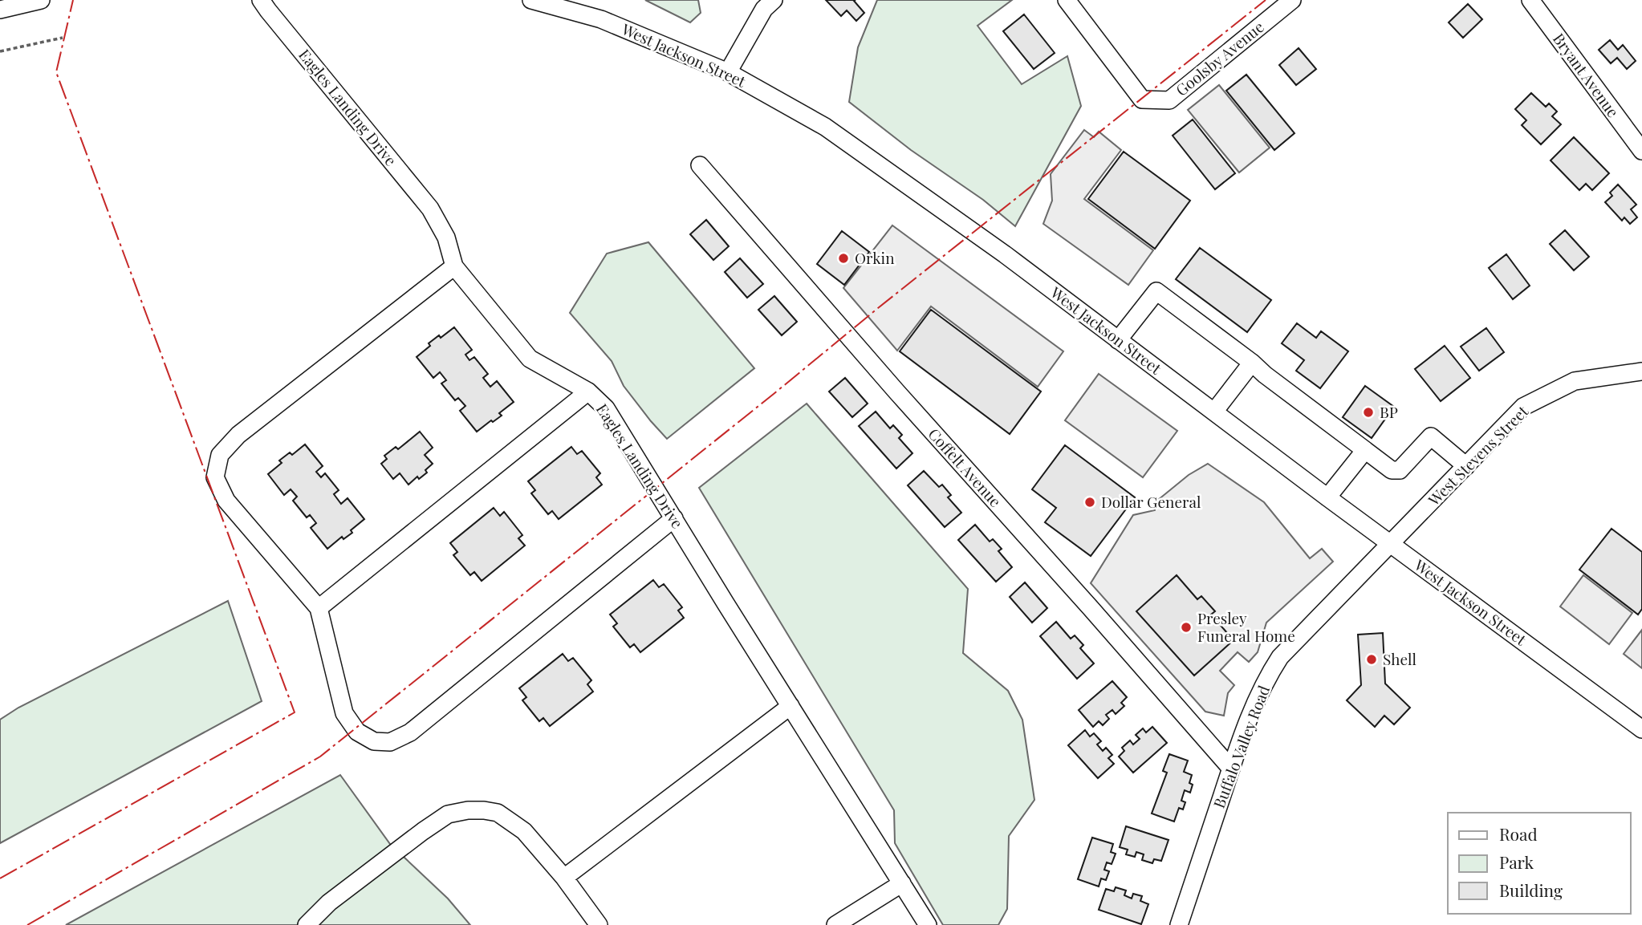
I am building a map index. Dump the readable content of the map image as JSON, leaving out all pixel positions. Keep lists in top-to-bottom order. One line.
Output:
{"streets":{"street":["West Jackson Street","Goolsby Avenue","Bryant Avenue","Eagles Landing Drive","West Stevens Street","Coffelt Avenue","Buffalo Valley Road"]},"crossings":[["West Jackson Street","West Stevens Street"],["West Jackson Street","Buffalo Valley Road"],["West Stevens Street","Buffalo Valley Road"],["Coffelt Avenue","Buffalo Valley Road"]],"places":["Orkin","BP","Dollar General","Presley Funeral Home","Shell"],"legend":["Road","Park","Building"]}
